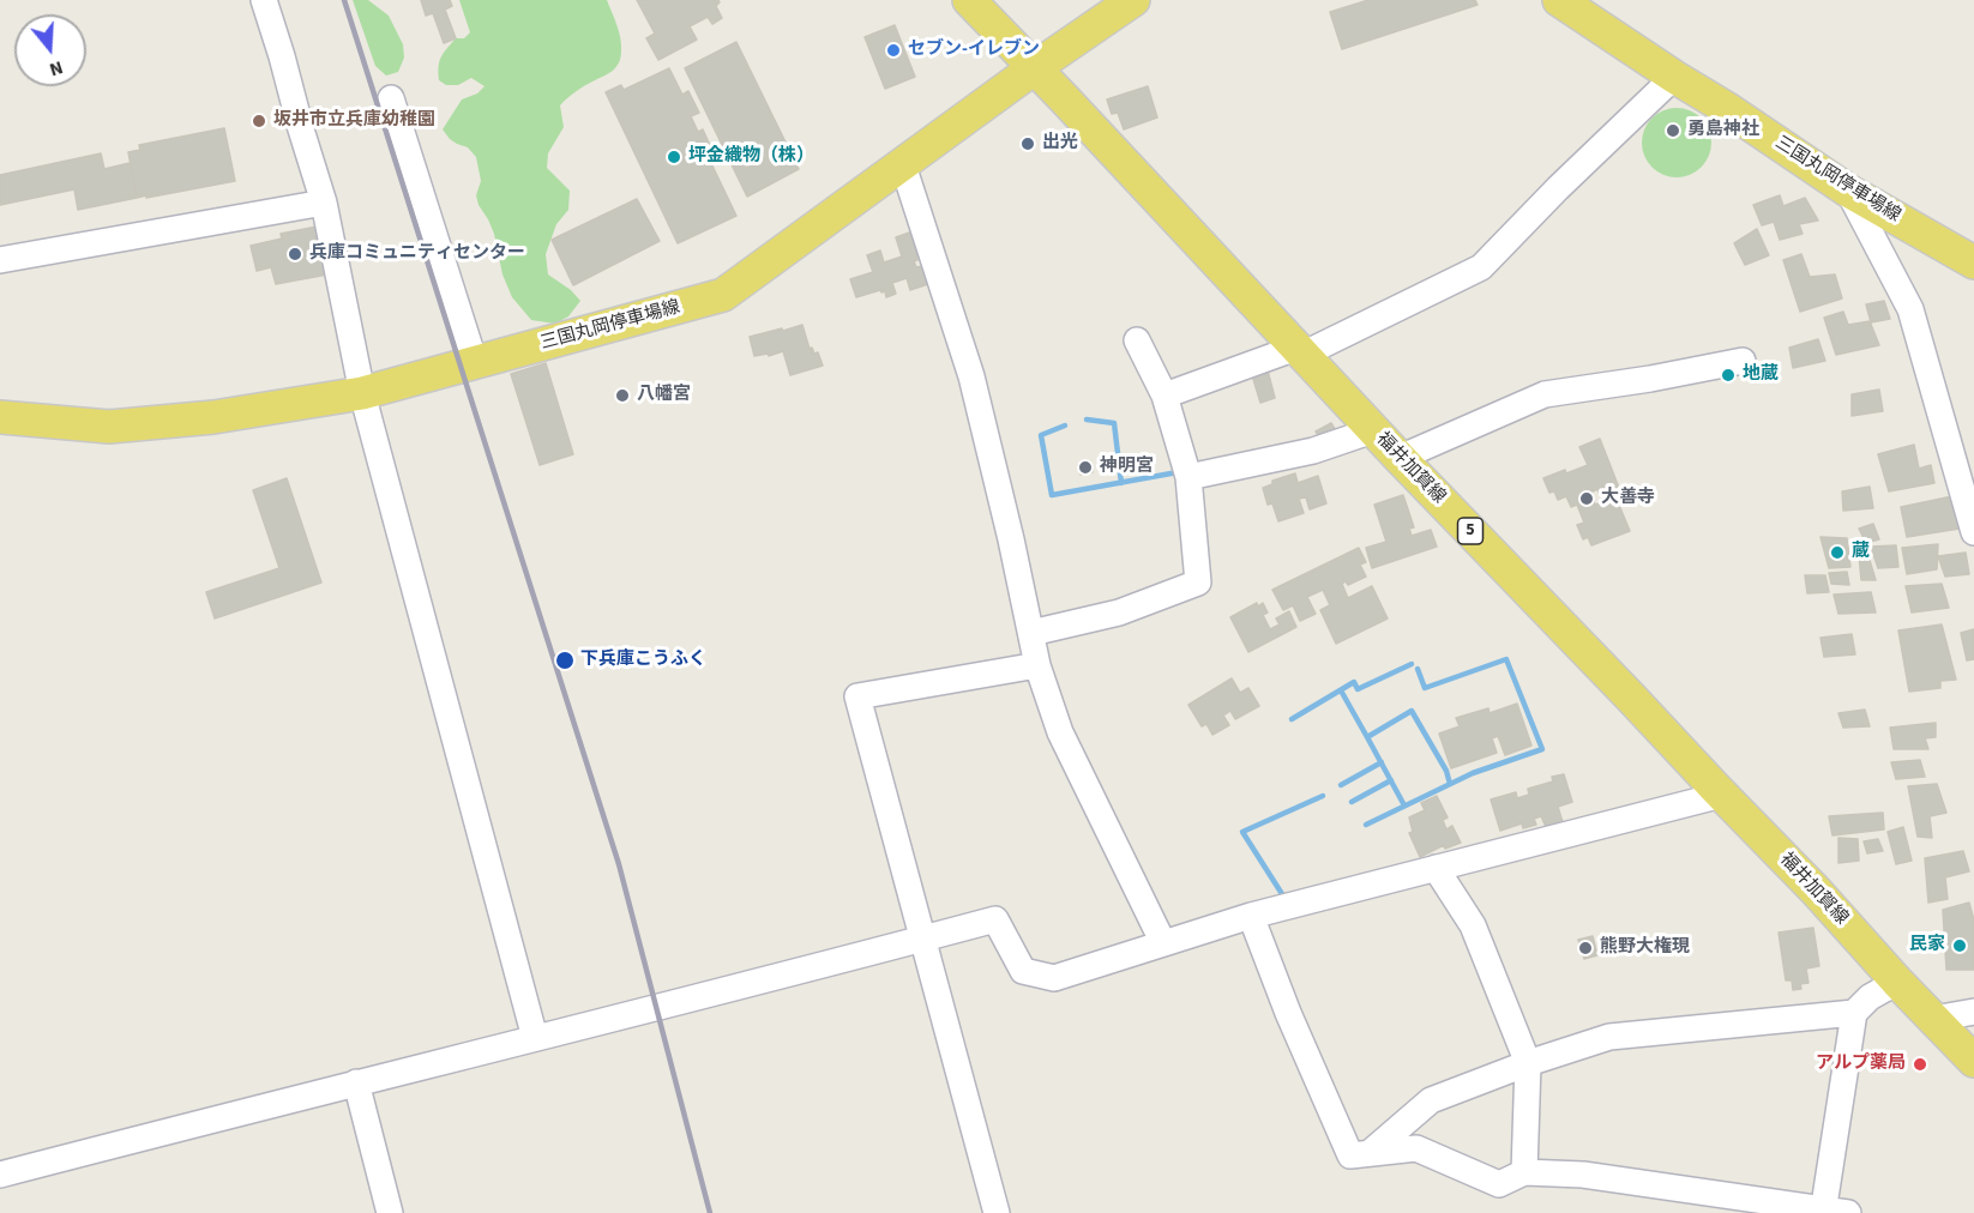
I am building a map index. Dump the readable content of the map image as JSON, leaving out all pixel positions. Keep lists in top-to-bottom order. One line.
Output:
{"streets":{"main road":["三国丸岡停車場線","福井加賀線","5"]},"crossings":[["三国丸岡停車場線","福井加賀線"]],"places":["セブン-イレブン","坂井市立兵庫幼稚園","勇島神社","出光","坪金織物（株）","兵庫コミュニティセンター","地蔵","八幡宮","神明宮","大善寺","蔵","下兵庫こうふく","民家","熊野大権現","アルプ薬局"],"north":"bottom"}
